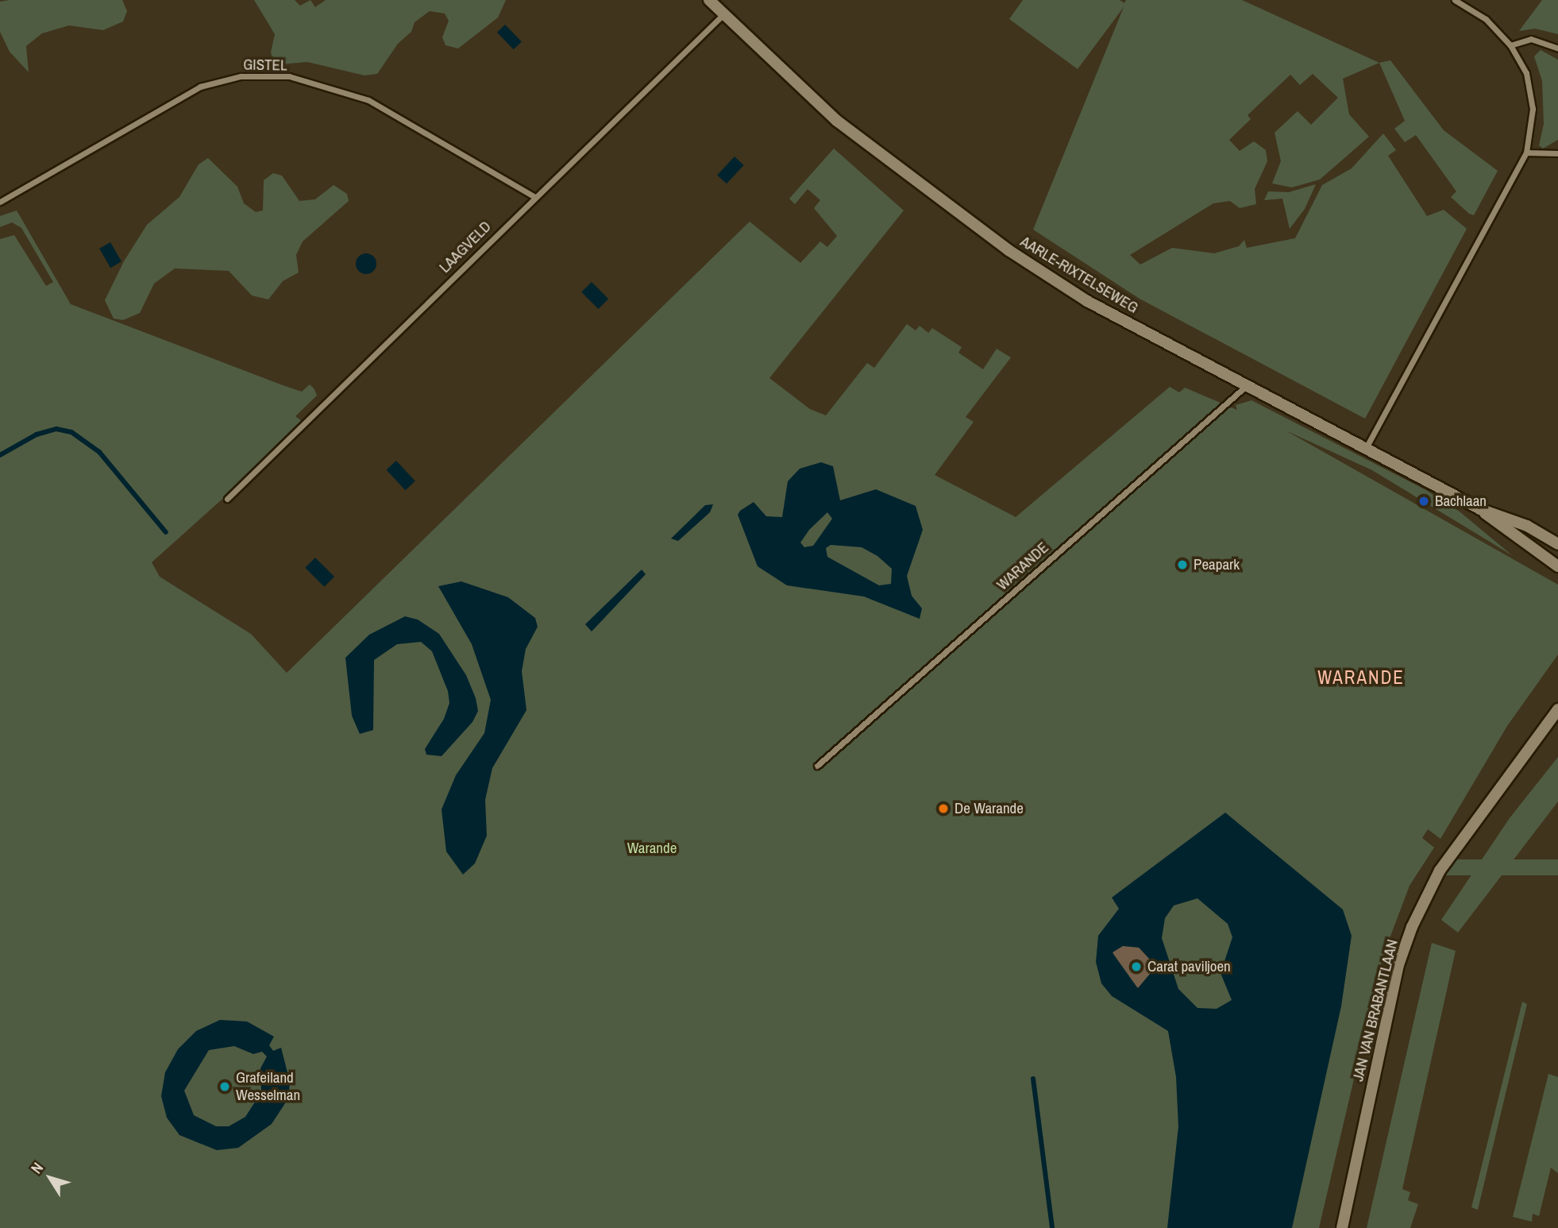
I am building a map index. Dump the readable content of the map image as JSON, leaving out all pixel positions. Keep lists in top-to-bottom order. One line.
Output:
{"streets":{"street":["GISTEL","LAAGVELD","AARLE-RIXTELSEWEG","WARANDE","JAN VAN BRABANTLAAN"]},"crossings":[["GISTEL","LAAGVELD"],["LAAGVELD","AARLE-RIXTELSEWEG"],["AARLE-RIXTELSEWEG","WARANDE"]],"districts":["WARANDE"],"parks":["Warande"],"places":["Bachlaan","Peapark","De Warande","Carat paviljoen","Grafeiland Wesselman"],"north":"top left"}
